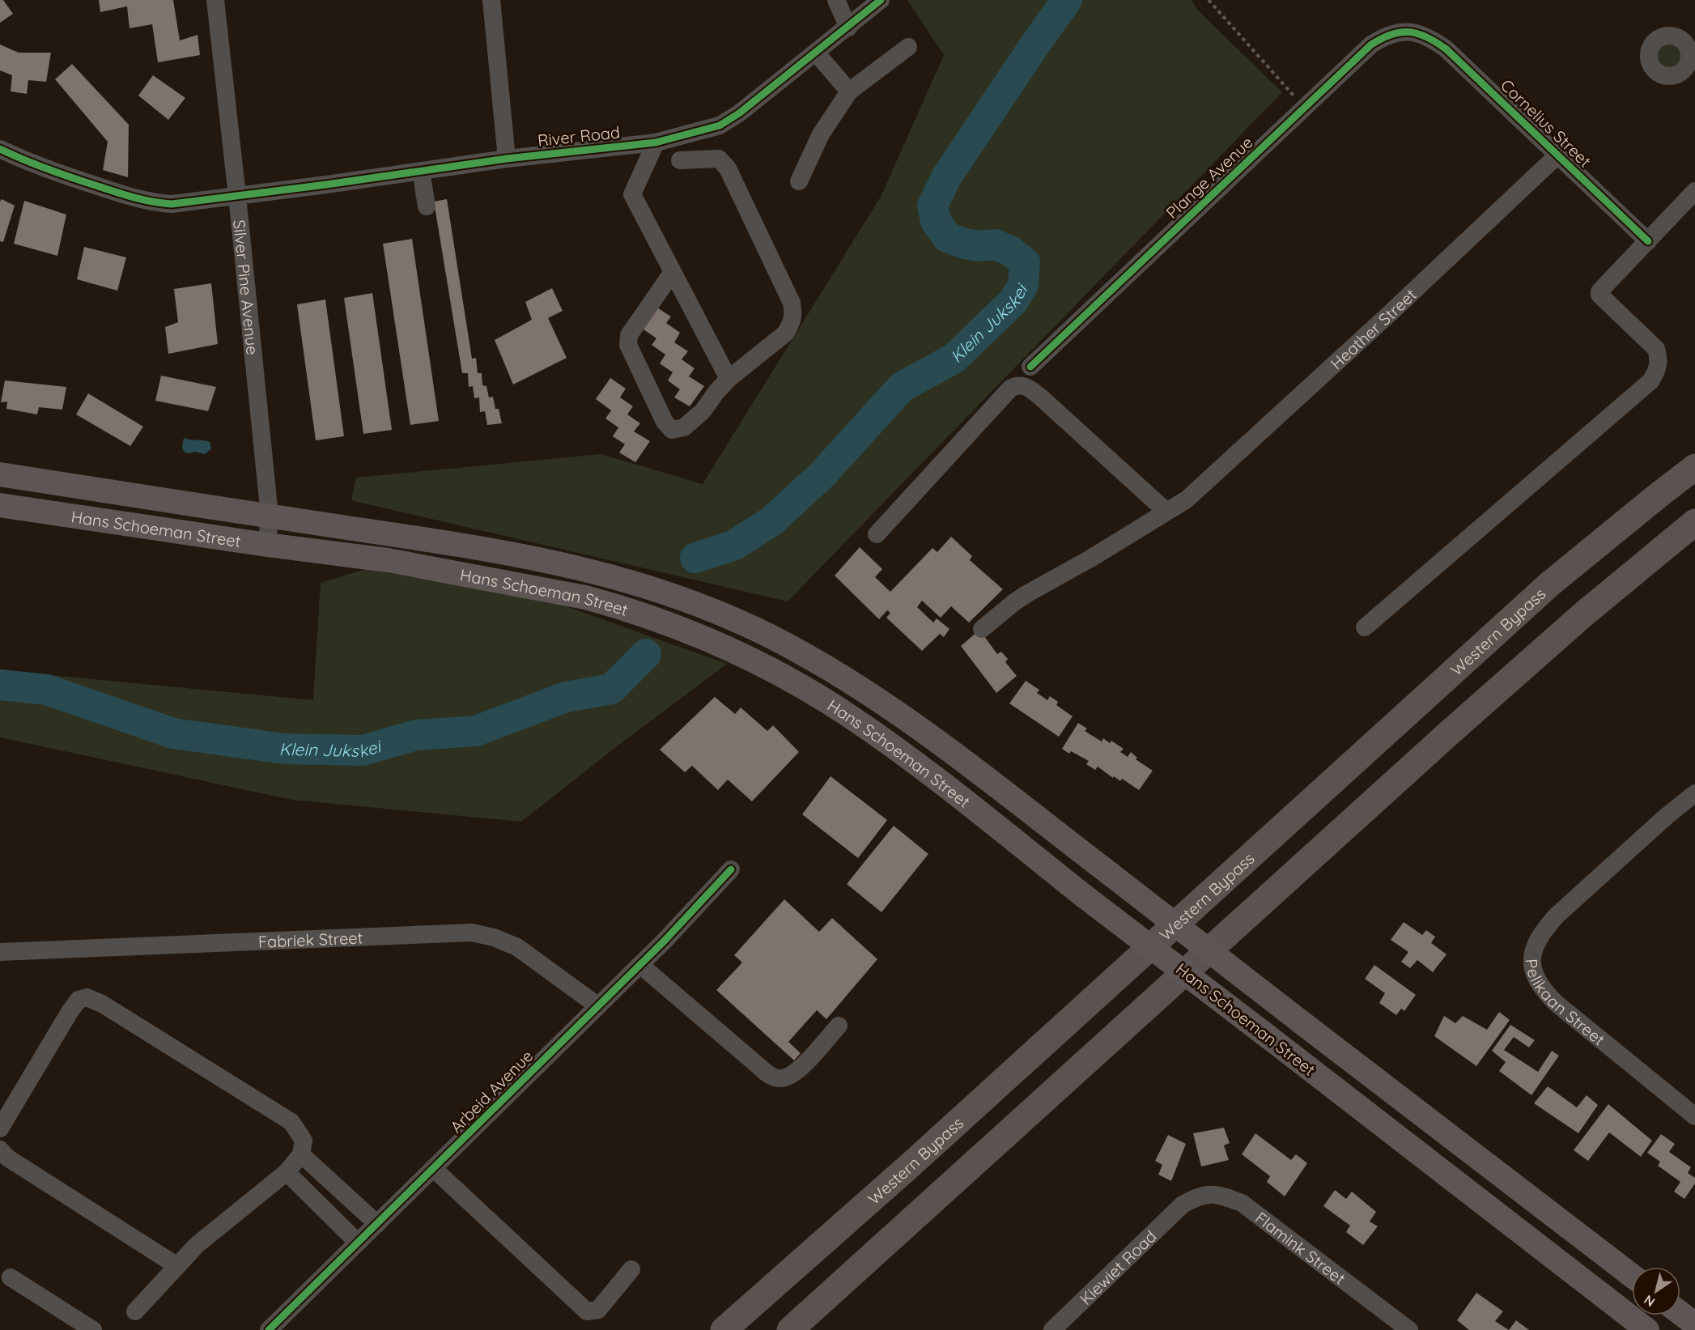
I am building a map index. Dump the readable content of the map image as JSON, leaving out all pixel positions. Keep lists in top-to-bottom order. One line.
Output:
{"streets":{"highway":["Western Bypass"],"main road":["Hans Schoeman Street"],"street":["Cornelius Street","River Road","Plange Avenue","Silver Pine Avenue","Heather Street","Fabriek Street","Pelikaan Street","Arbeid Avenue","Flamink Street","Kiewiet Road"]},"crossings":[["Cornelius Street","Plange Avenue"],["Cornelius Street","Heather Street"],["River Road","Silver Pine Avenue"],["Silver Pine Avenue","Hans Schoeman Street"],["Fabriek Street","Arbeid Avenue"],["Flamink Street","Kiewiet Road"]],"water":["Klein Jukskei"],"north":"bottom left"}
